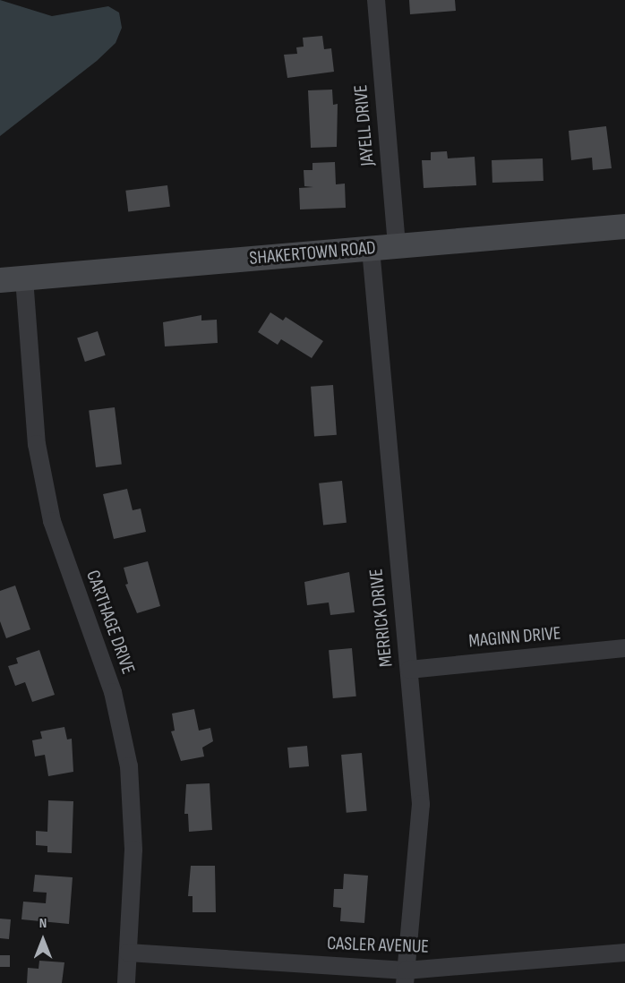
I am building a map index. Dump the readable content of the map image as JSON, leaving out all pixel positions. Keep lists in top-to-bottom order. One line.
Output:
{"streets":{"street":["JAYELL DRIVE","SHAKERTOWN ROAD","MERRICK DRIVE","CARTHAGE DRIVE","MAGINN DRIVE","CASLER AVENUE"]},"crossings":[["JAYELL DRIVE","SHAKERTOWN ROAD"],["SHAKERTOWN ROAD","MERRICK DRIVE"],["SHAKERTOWN ROAD","CARTHAGE DRIVE"],["MERRICK DRIVE","MAGINN DRIVE"],["MERRICK DRIVE","CASLER AVENUE"],["CARTHAGE DRIVE","CASLER AVENUE"]],"north":"top"}
